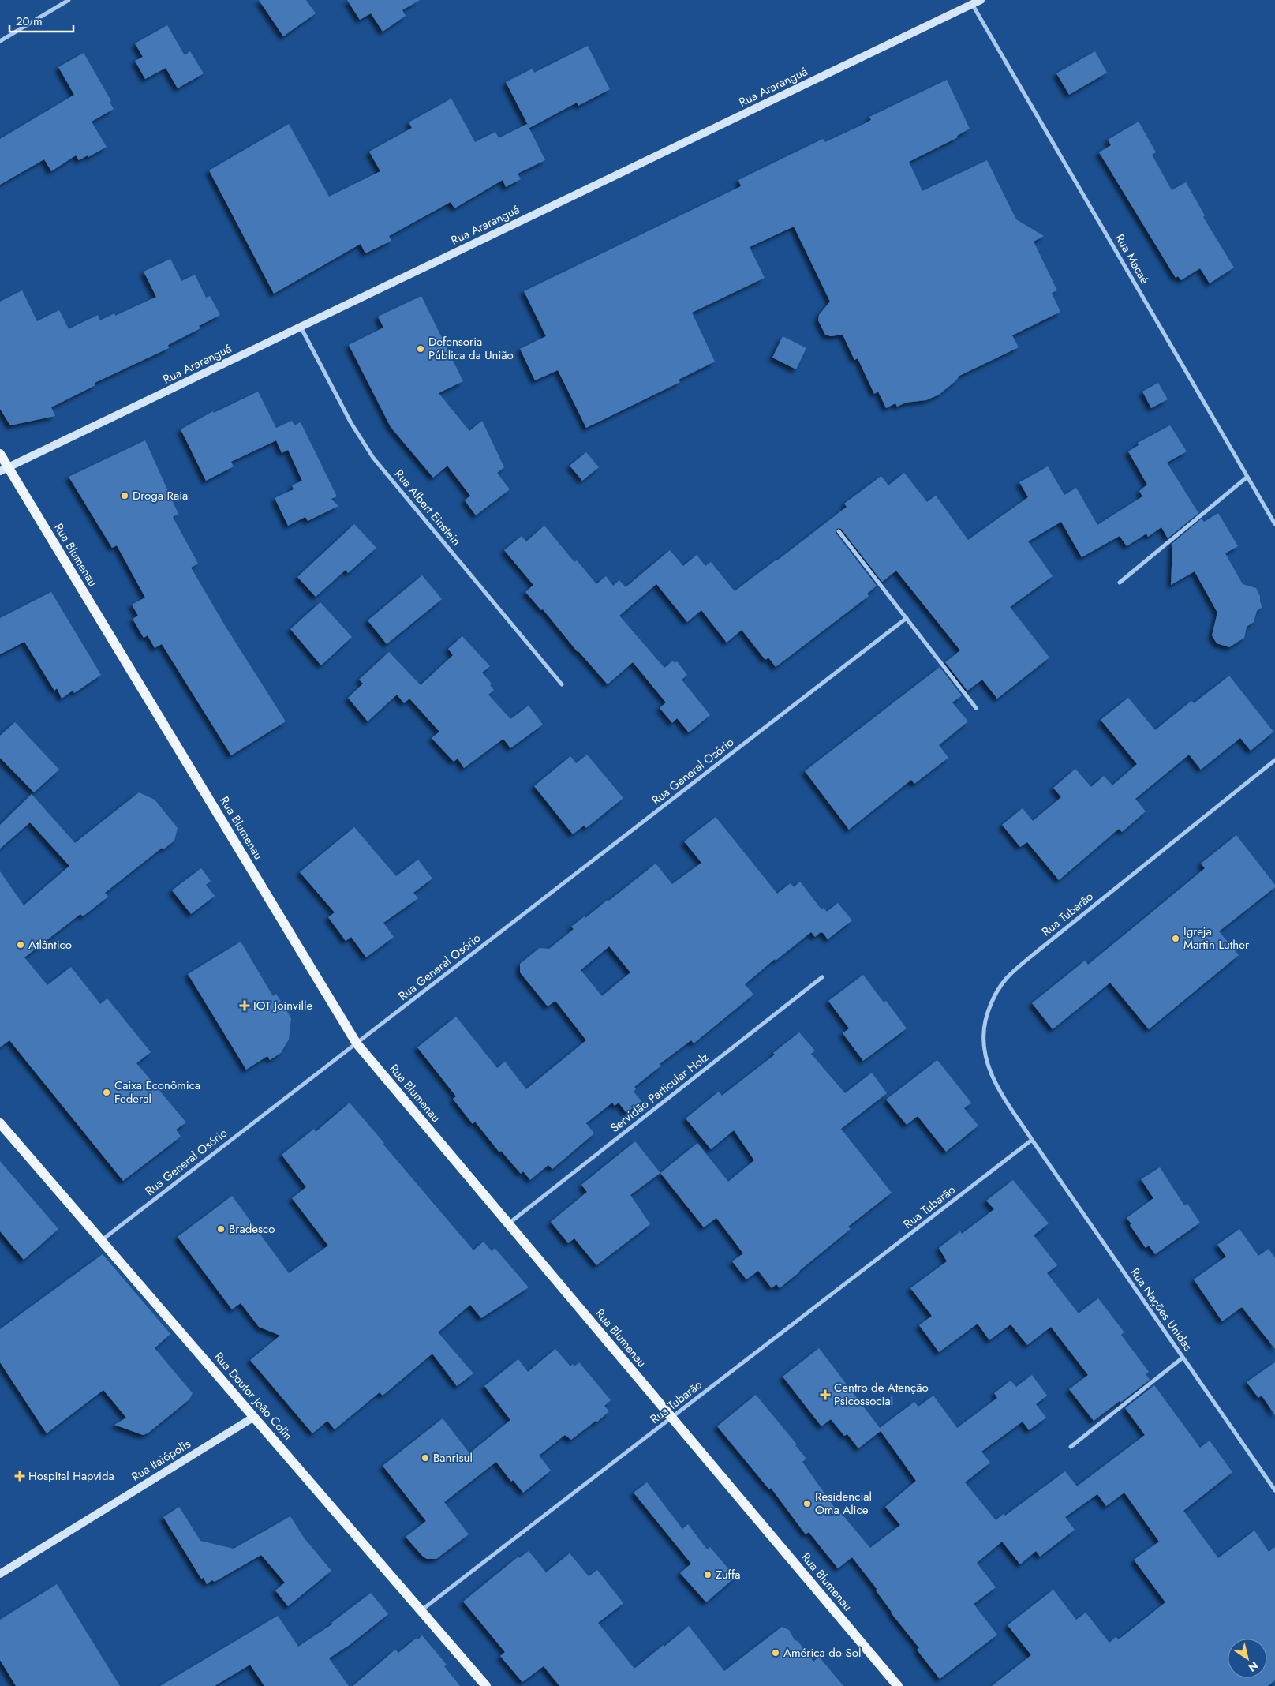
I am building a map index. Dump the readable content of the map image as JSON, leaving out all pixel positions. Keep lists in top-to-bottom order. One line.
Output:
{"streets":{"main road":["Rua Blumenau","Rua Doutor João Colin"],"street":["Rua Araranguá","Rua Macaé","Rua Albert Einstein","Rua General Osório","Rua Tubarão","Servidão Particular Holz","Rua Nações Unidas","Rua Itaiópolis"]},"crossings":[["Rua Araranguá","Rua Macaé"],["Rua Araranguá","Rua Albert Einstein"],["Rua Araranguá","Rua Blumenau"],["Rua Blumenau","Rua General Osório"],["Rua Blumenau","Rua Tubarão"],["Rua Blumenau","Servidão Particular Holz"],["Rua General Osório","Rua Doutor João Colin"],["Rua Tubarão","Rua Nações Unidas"],["Rua Tubarão","Rua Doutor João Colin"],["Rua Doutor João Colin","Rua Itaiópolis"]],"places":{"other":["Defensoria Pública da União","Droga Raia","Igreja Martin Luther","Atlântico","Caixa Econômica Federal","Bradesco","Banrisul","Residencial Oma Alice","Zuffa","América do Sol"],"health":["IOT Joinville","Centro de Atenção Psicossocial","Hospital Hapvida"]},"scale_bar":"20 m","north":"bottom right"}
